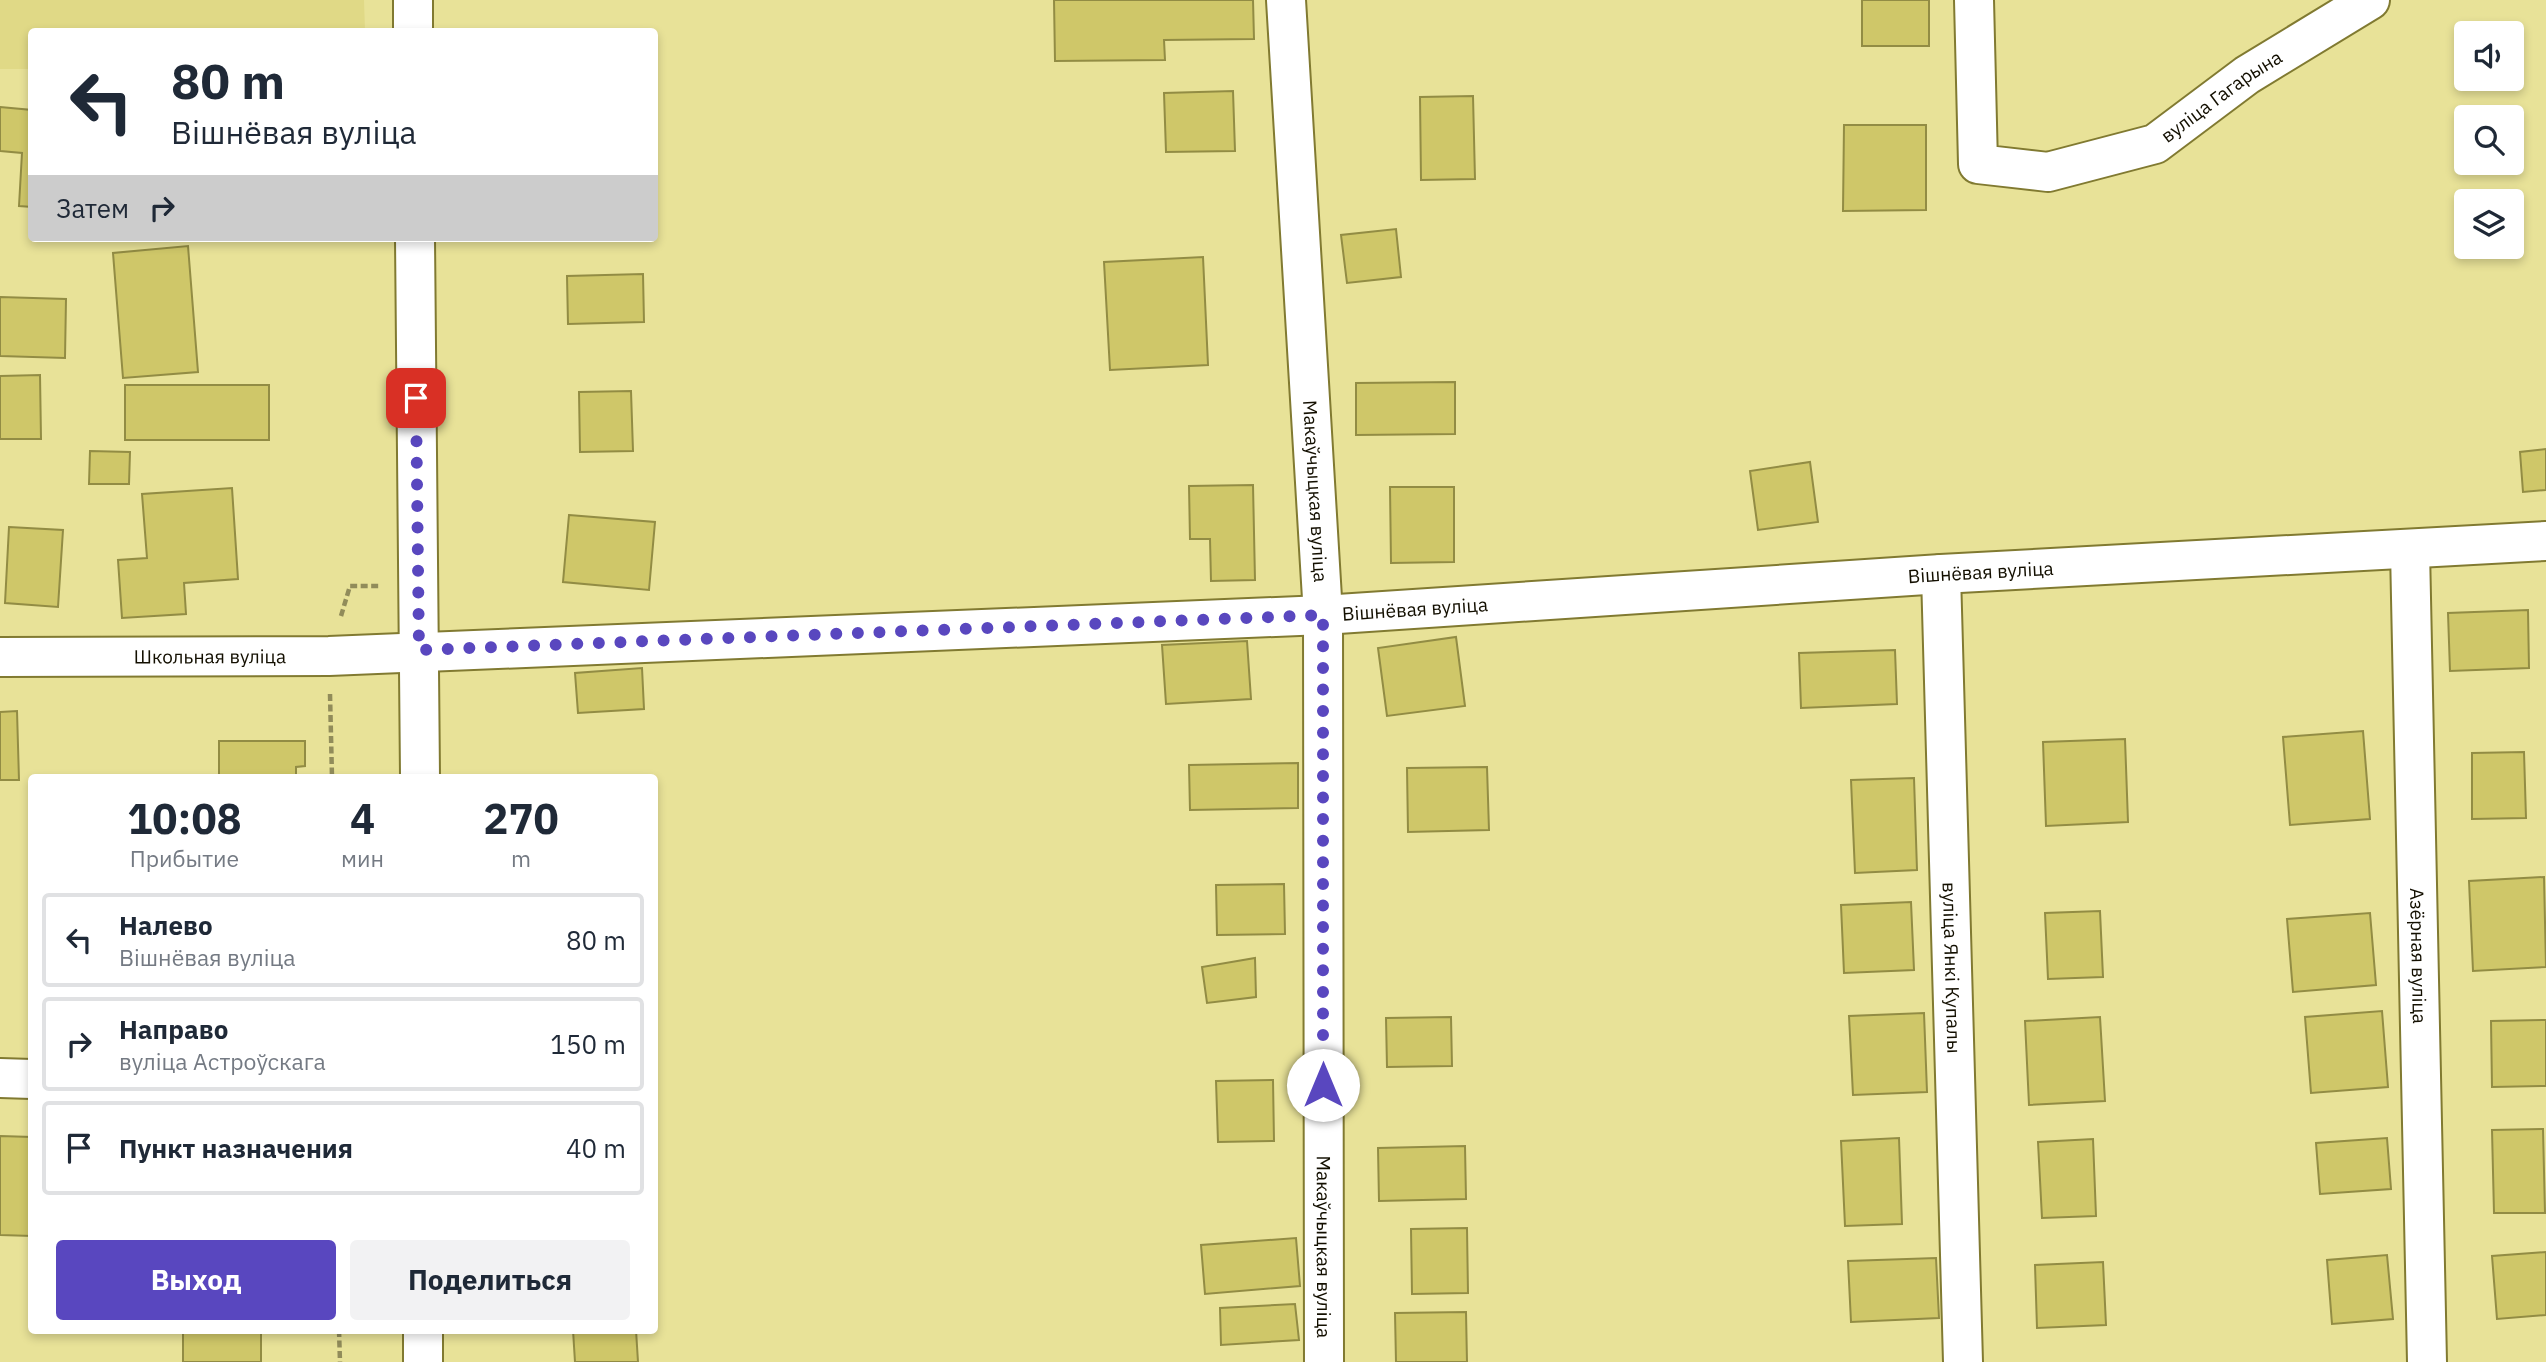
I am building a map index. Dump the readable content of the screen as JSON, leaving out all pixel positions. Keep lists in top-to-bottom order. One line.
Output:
{"streets":{"street":["вуліца Гагарына","Макаўчыцкая вуліца","Вішнёвая вуліца","Школьная вуліца","Азёрная вуліца","вуліца Янкі Купалы"]},"crossings":[["Макаўчыцкая вуліца","Вішнёвая вуліца"],["Вішнёвая вуліца","Школьная вуліца"],["Вішнёвая вуліца","Азёрная вуліца"],["Вішнёвая вуліца","вуліца Янкі Купалы"]],"page":{"turn":["80 m","Вішнёвая вуліца"],"then":"Затем","eta":["10:08","Прибытие","4","мин","270","m"],"list":[{"name":"Налево","note":"Вішнёвая вуліца","value":"80 m"},{"name":"Направо","note":"вуліца Астроўскага","value":"150 m"},{"name":"Пункт назначения","value":"40 m"}],"buttons":["Выход","Поделиться"]}}
